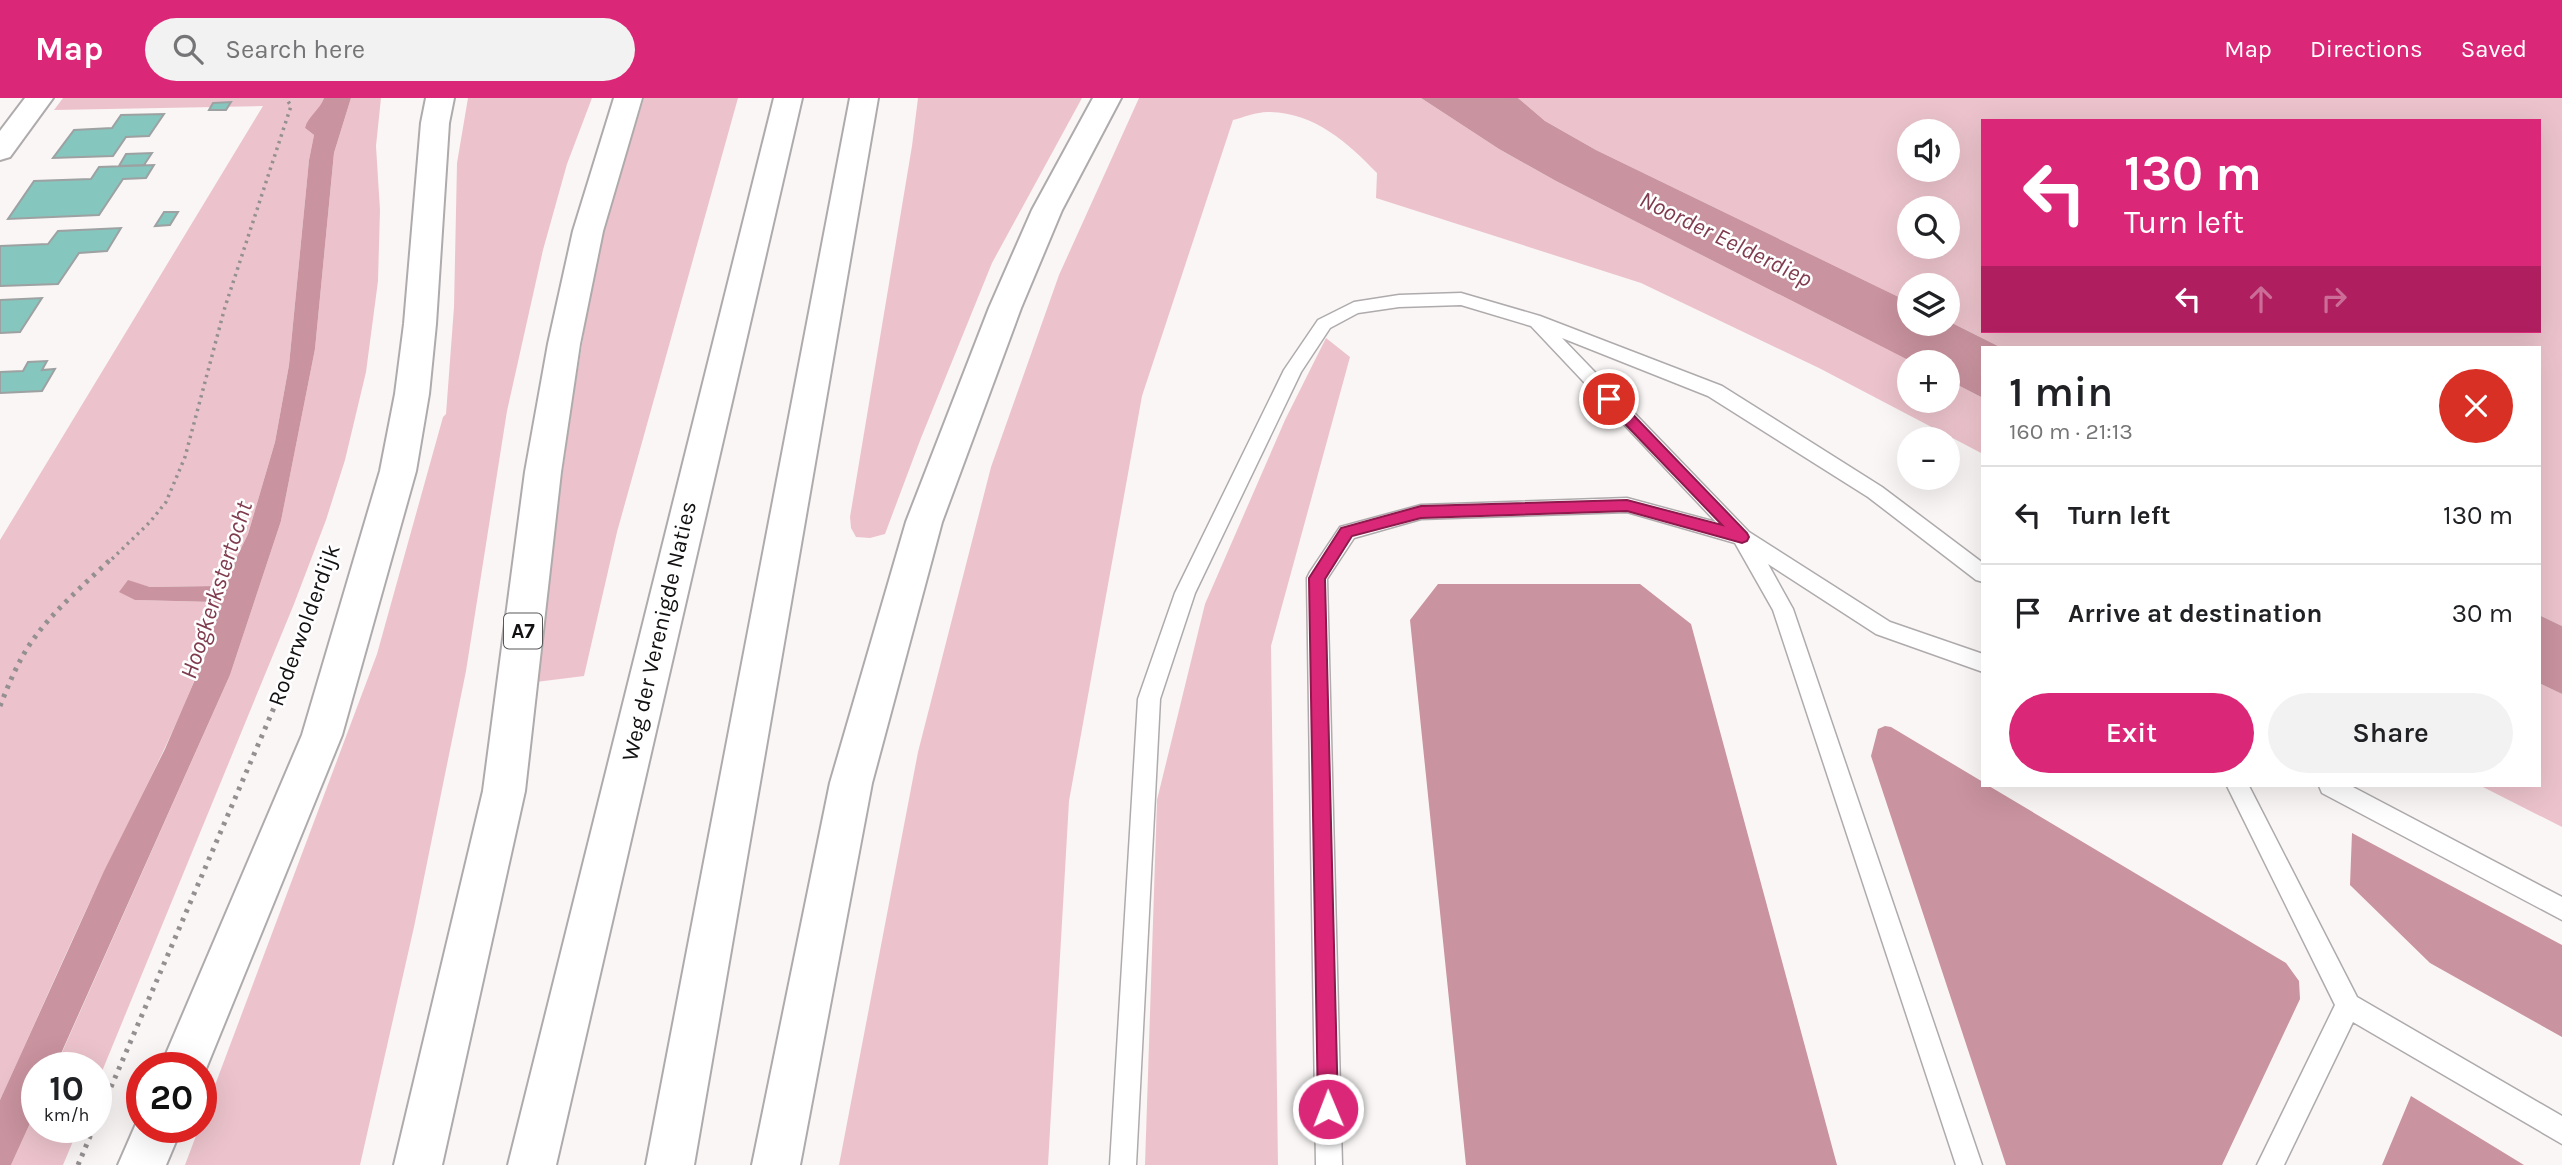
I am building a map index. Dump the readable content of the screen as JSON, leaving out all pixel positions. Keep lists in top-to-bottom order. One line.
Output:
{"streets":{"main road":["Roderwolderdijk","A7","Weg der Verenigde Naties"]},"water":["Noorder Eelderdiep","Hoogkerkstertocht"],"page":{"header":"Map","search":"Search here","nav":["Map","Directions","Saved"],"map_buttons":["+","−"],"turn":["130 m","Turn left"],"heading":["1 min","160 m · 21:13"],"list":[{"name":"Turn left","value":"130 m"},{"name":"Arrive at destination","value":"30 m"}],"buttons":["Exit","Share"],"speed":"10 km/h","limit":"20"}}
